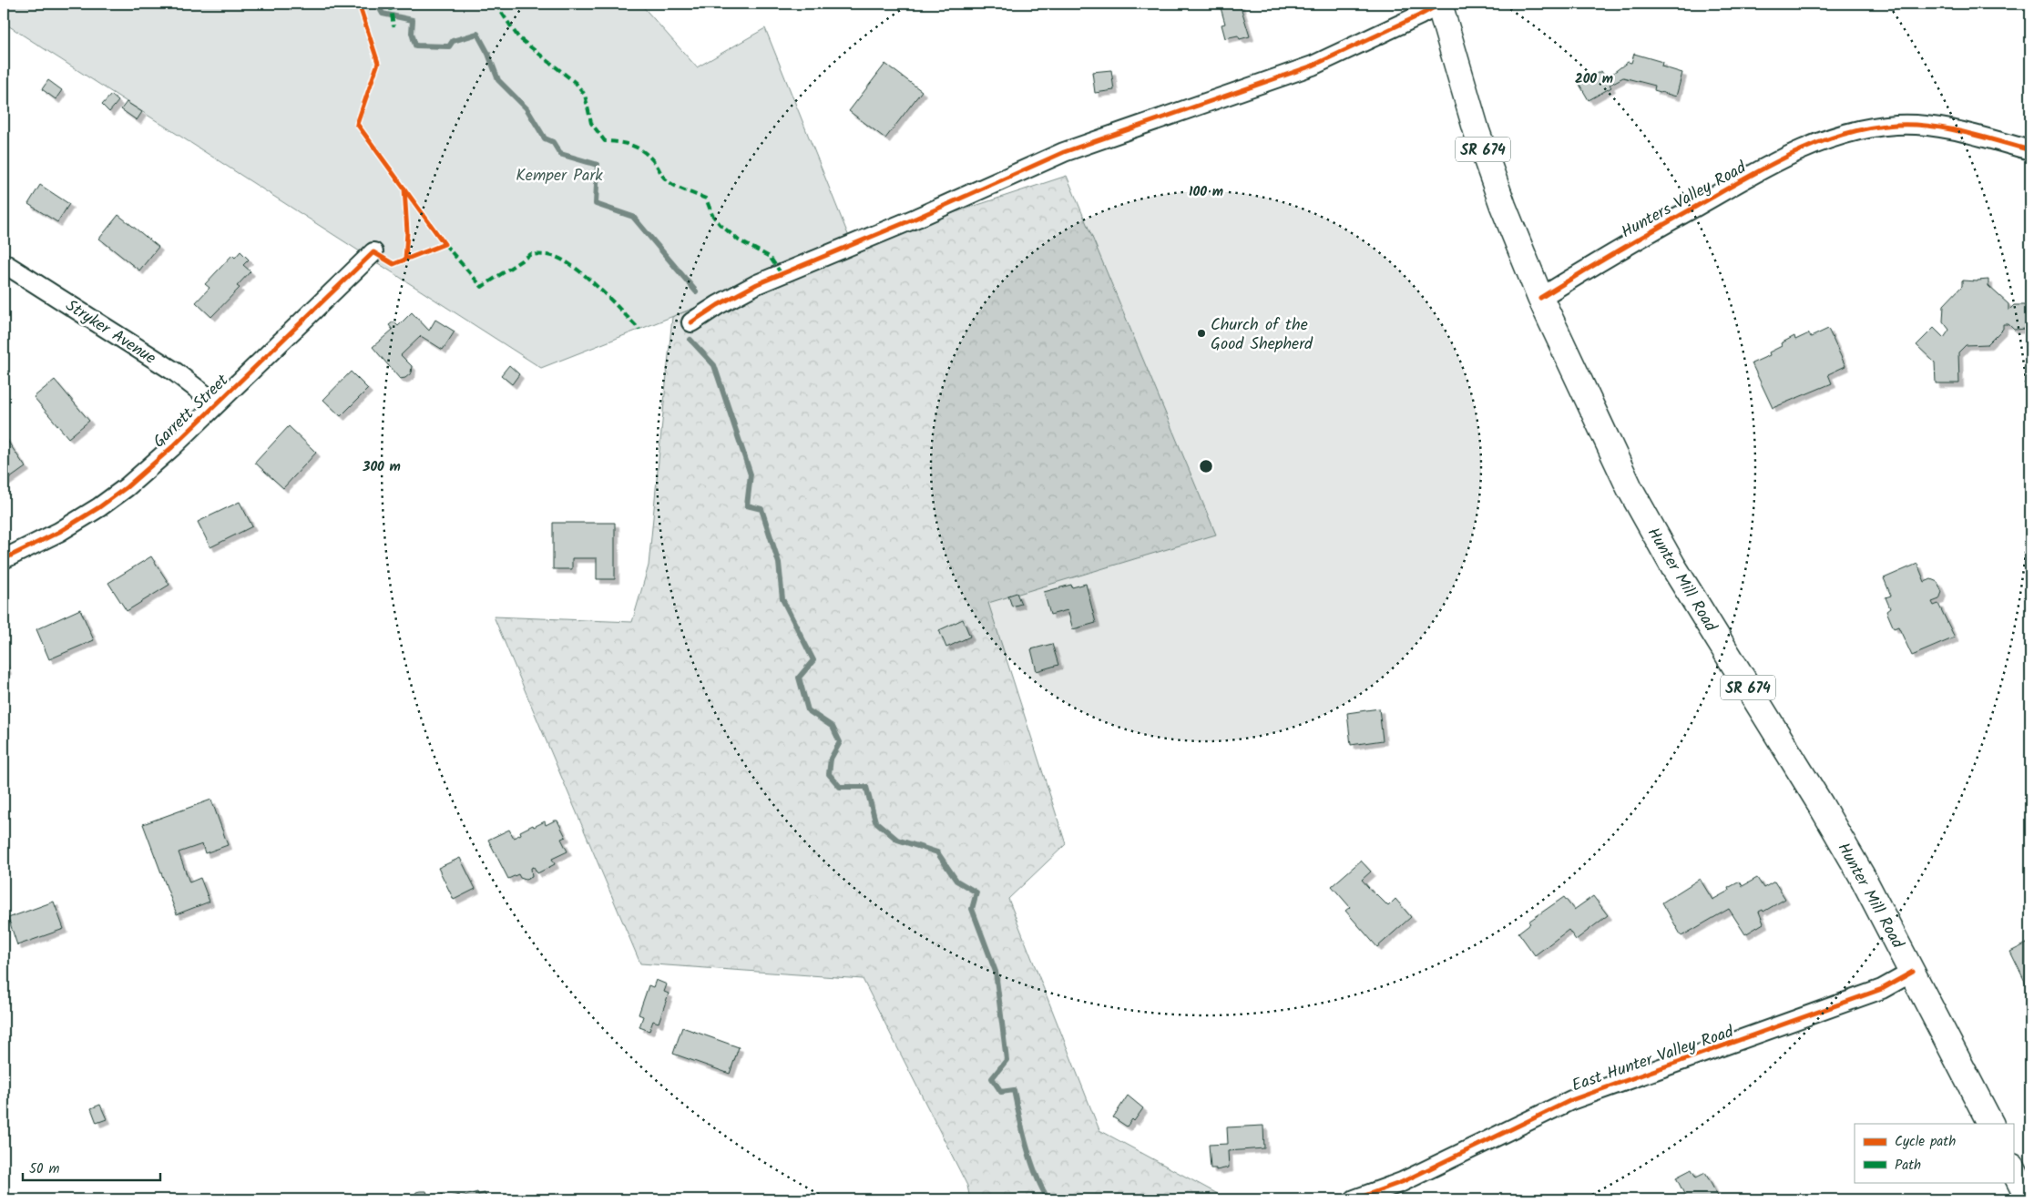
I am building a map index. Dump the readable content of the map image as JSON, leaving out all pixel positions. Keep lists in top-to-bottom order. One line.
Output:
{"streets":{"main road":["SR 674","Hunter Mill Road"],"street":["Hunters Valley Road","Stryker Avenue","Garrett Street","East Hunter Valley Road"]},"crossings":[["Hunters Valley Road","Hunter Mill Road"],["Stryker Avenue","Garrett Street"],["Hunter Mill Road","East Hunter Valley Road"]],"parks":["Kemper Park"],"places":["Church of the Good Shepherd"],"legend":["Cycle path","Path"],"scale_bar":"50 m","rings":["200 m","100 m","300 m"]}
